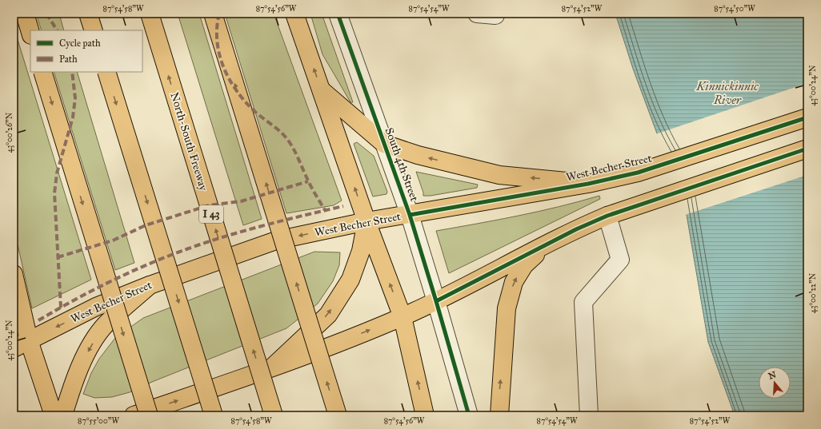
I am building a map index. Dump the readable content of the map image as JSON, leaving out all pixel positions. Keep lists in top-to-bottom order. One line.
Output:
{"streets":{"main road":["North-South Freeway","West Becher Street","I 43"],"street":["South 4th Street"]},"crossings":[["South 4th Street","West Becher Street"]],"water":["Kinnickinnic River"],"legend":["Cycle path","Path"],"north":"top","coordinates":["87°54'58\"W","87°54'56\"W","87°54'54\"W","87°54'52\"W","87°54'50\"W","43°00'24\"N","43°00'26\"N","43°00'22\"N","87°55'00\"W"]}
